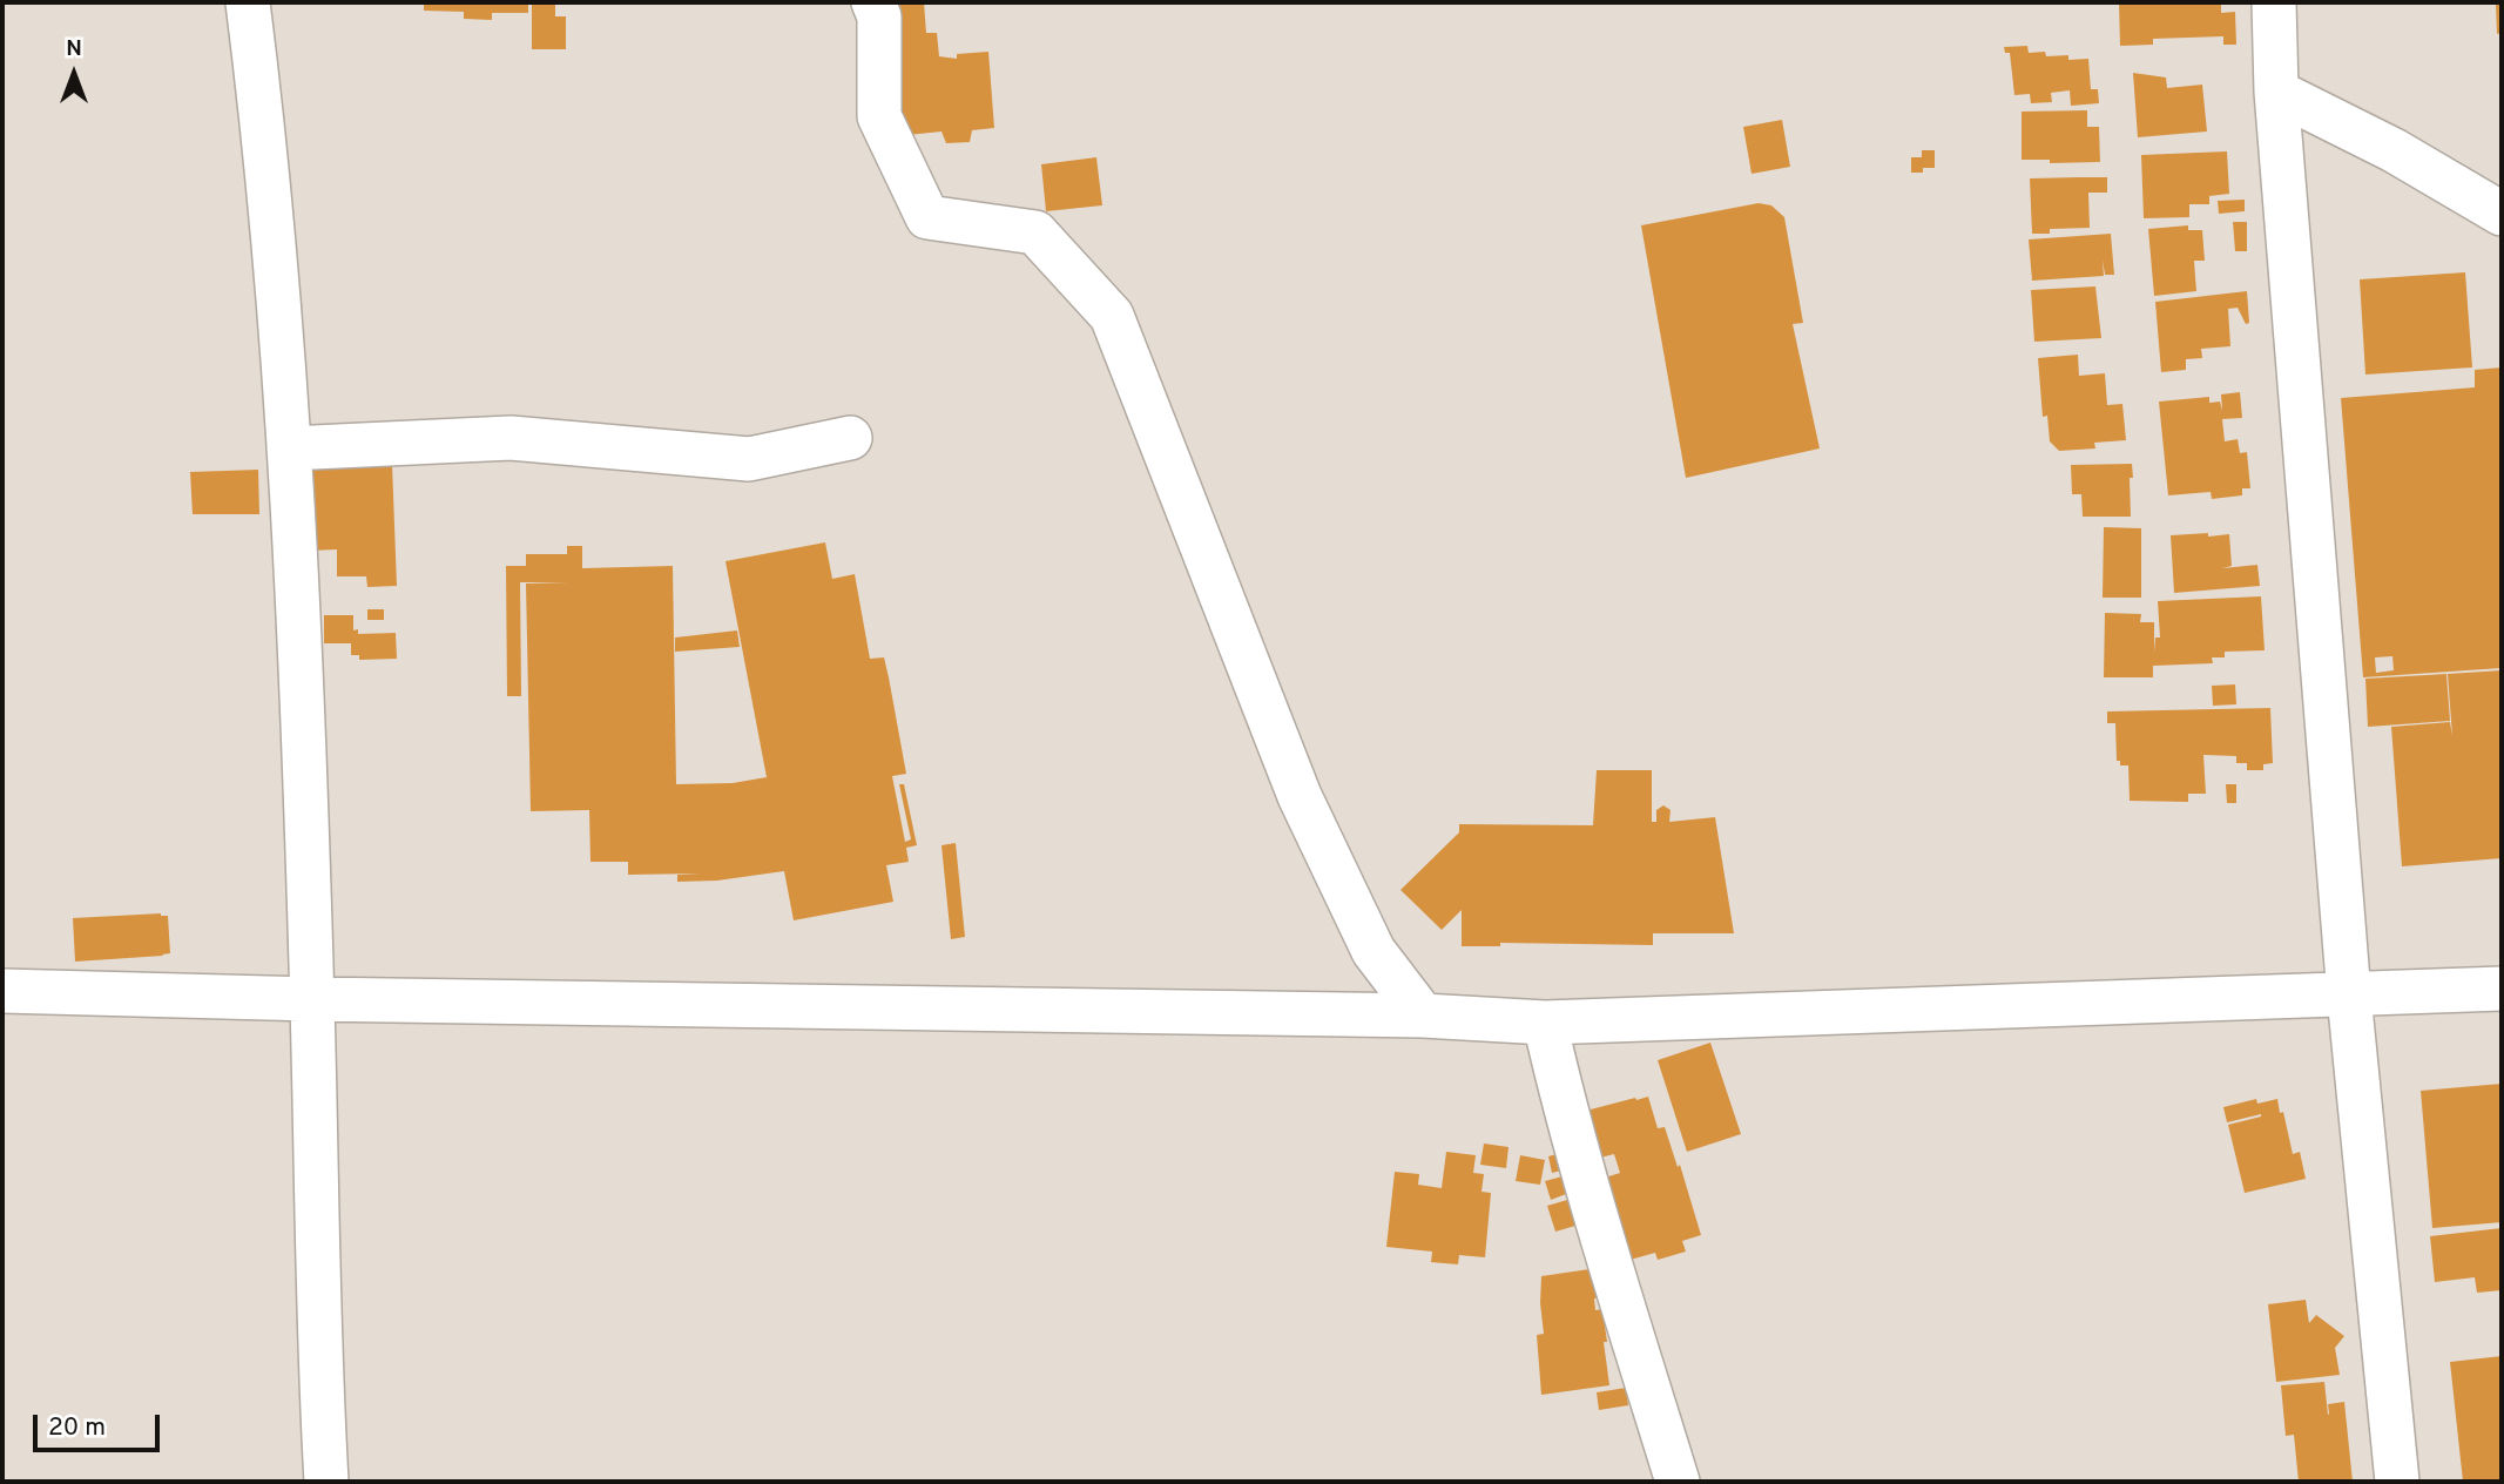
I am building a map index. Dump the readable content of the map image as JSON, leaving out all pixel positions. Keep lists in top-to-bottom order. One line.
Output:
{"scale_bar":"20 m","north":"top"}
